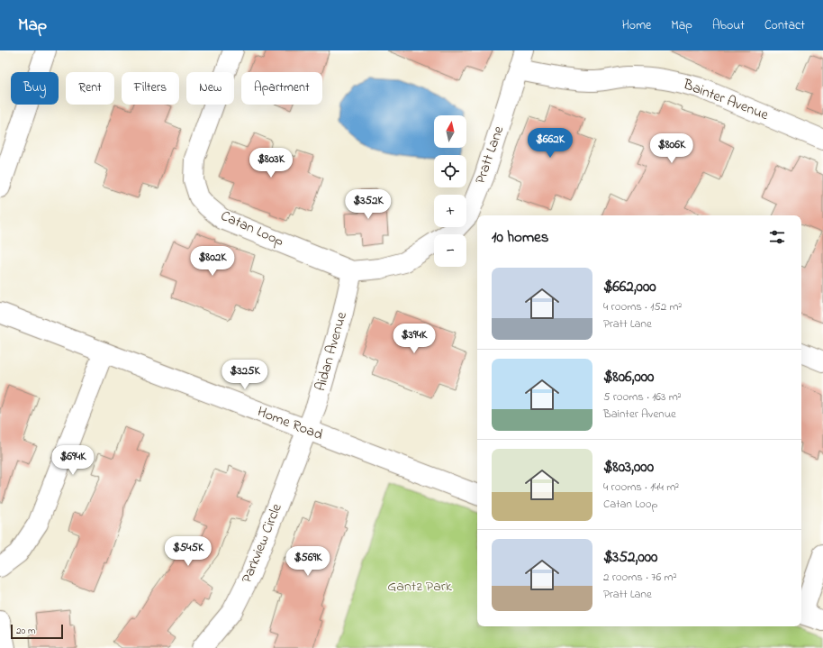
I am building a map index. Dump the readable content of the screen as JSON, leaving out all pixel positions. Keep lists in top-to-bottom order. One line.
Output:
{"streets":{"street":["Bainter Avenue","Pratt Lane","Catan Loop","Aidan Avenue","Home Road","Parkview Circle"]},"crossings":[["Bainter Avenue","Pratt Lane"],["Pratt Lane","Catan Loop"],["Pratt Lane","Aidan Avenue"],["Catan Loop","Aidan Avenue"],["Aidan Avenue","Home Road"],["Aidan Avenue","Parkview Circle"],["Home Road","Parkview Circle"]],"parks":["Gantz Park"],"scale_bar":"20 m","north":"top","page":{"header":"Map","nav":["Home","Map","About","Contact"],"chip":["Buy","Rent","Filters","New","Apartment"],"map_buttons":["+","−"],"price":["$662K","$806K","$803K","$352K","$802K","$394K","$325K","$694K","$545K","$569K"],"heading":"10 homes","list":[{"name":"$662,000","note":"4 rooms · 152 m² · Pratt Lane"},{"name":"$806,000","note":"5 rooms · 163 m² · Bainter Avenue"},{"name":"$803,000","note":"4 rooms · 144 m² · Catan Loop"},{"name":"$352,000","note":"2 rooms · 76 m² · Pratt Lane"}],"scale":"20 m"}}
